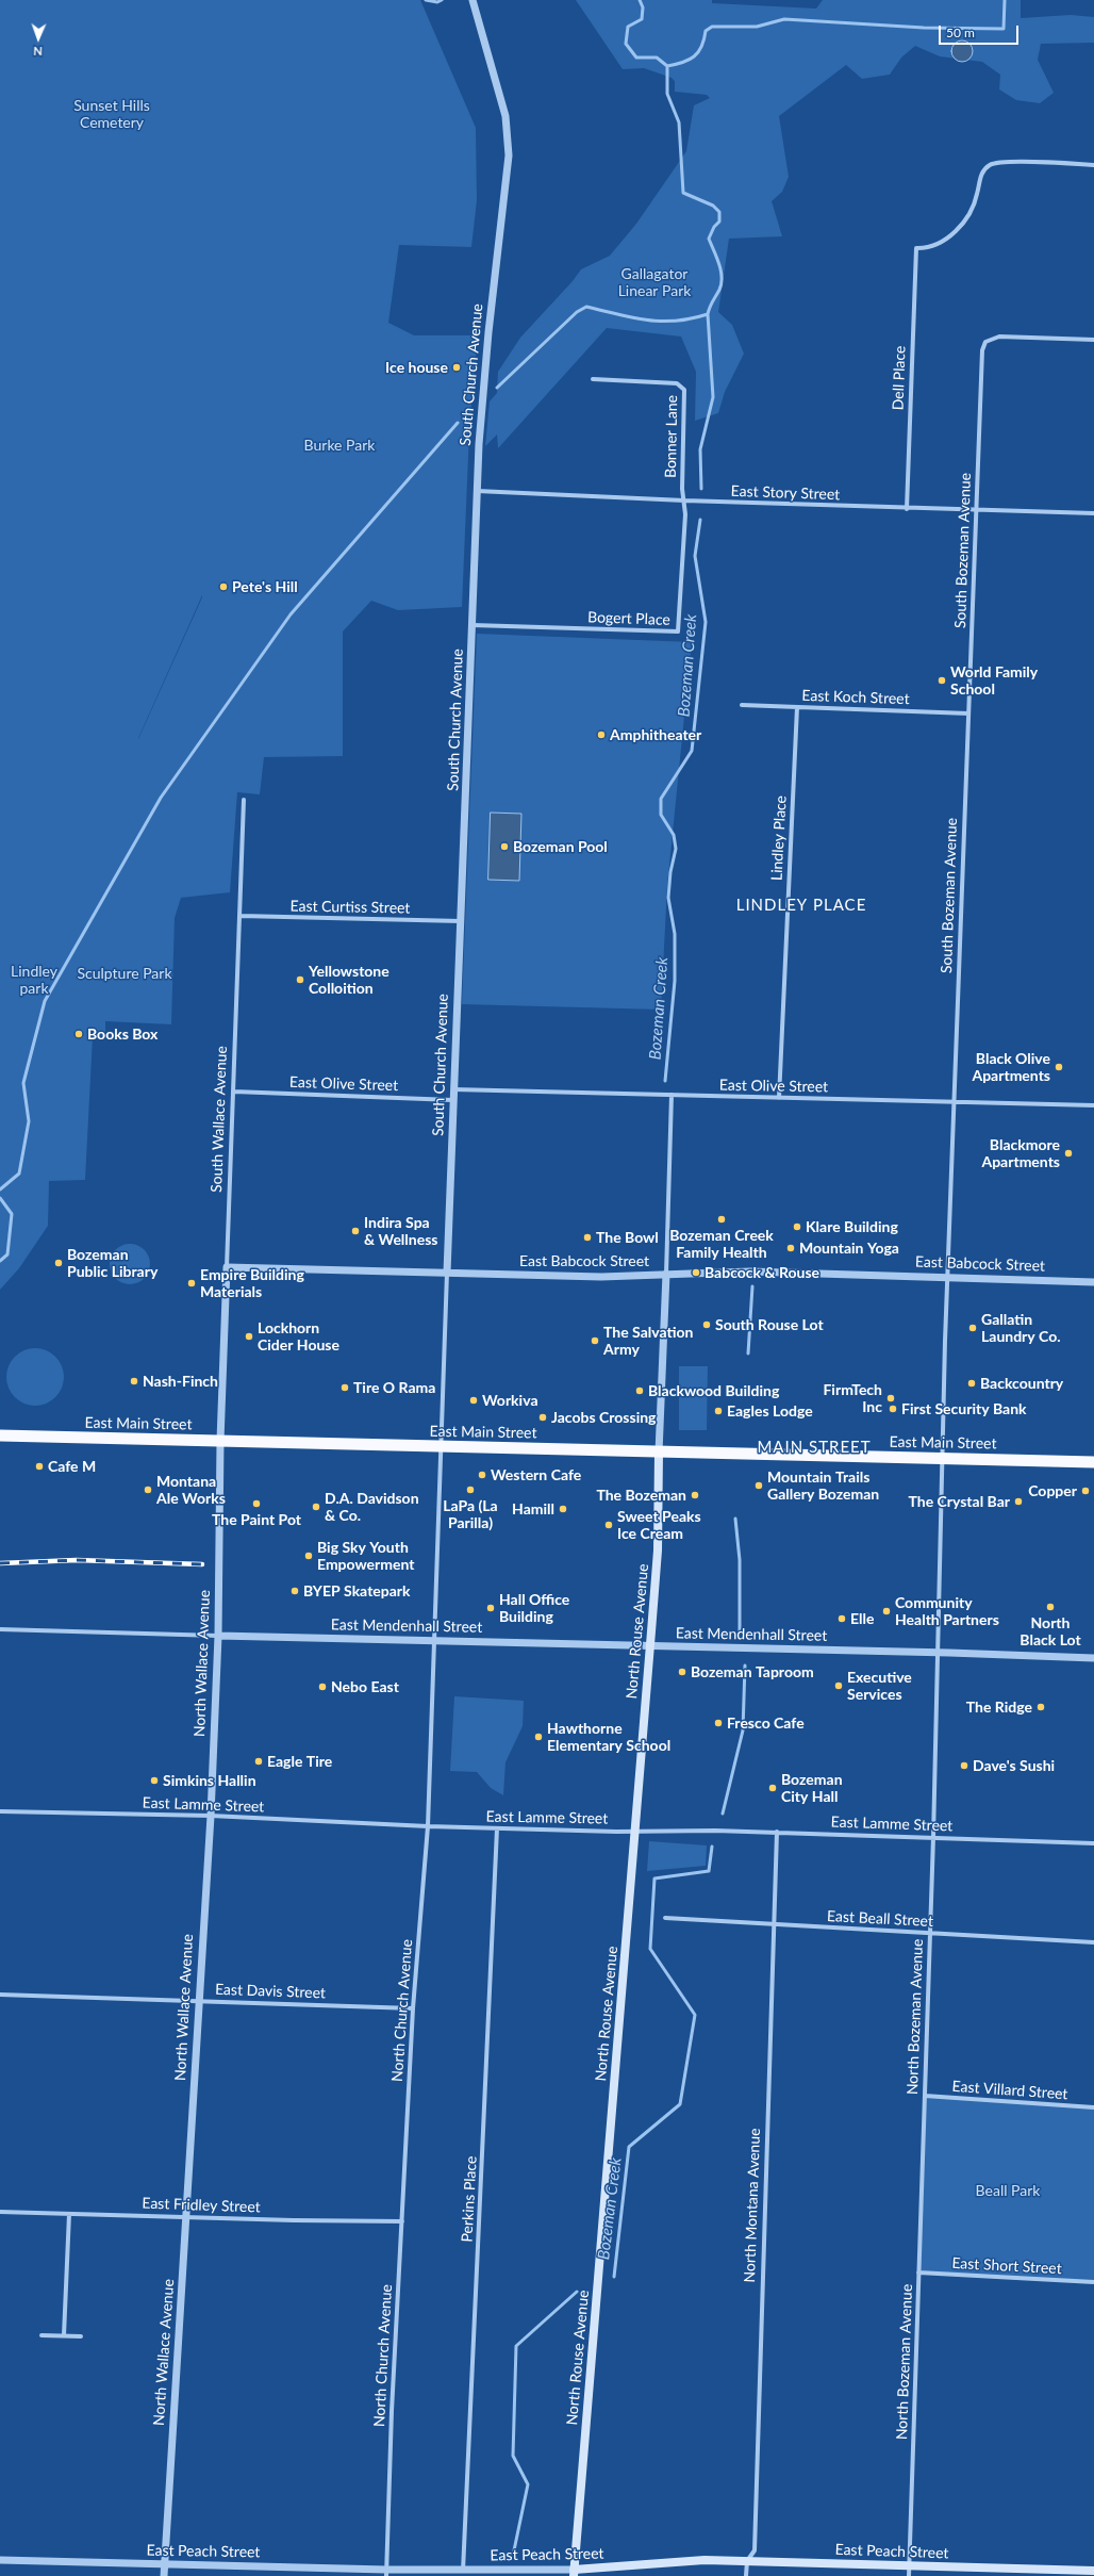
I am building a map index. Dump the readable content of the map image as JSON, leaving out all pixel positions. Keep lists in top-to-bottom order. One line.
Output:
{"streets":{"highway":["East Main Street"],"main road":["North Rouse Avenue","East Peach Street"],"street":["South Church Avenue","Dell Place","Bonner Lane","East Story Street","South Bozeman Avenue","Bogert Place","East Koch Street","Lindley Place","East Curtiss Street","East Olive Street","South Wallace Avenue","East Babcock Street","East Mendenhall Street","North Wallace Avenue","East Lamme Street","East Beall Street","East Davis Street","North Church Avenue","North Bozeman Avenue","East Villard Street","Perkins Place","East Fridley Street","North Montana Avenue","East Short Street"]},"crossings":[["South Church Avenue","East Story Street"],["South Church Avenue","Bogert Place"],["South Church Avenue","East Curtiss Street"],["South Church Avenue","East Olive Street"],["South Church Avenue","East Babcock Street"],["South Church Avenue","East Main Street"],["South Church Avenue","North Church Avenue"],["Dell Place","East Story Street"],["Bonner Lane","East Story Street"],["Bonner Lane","Bogert Place"],["East Story Street","South Bozeman Avenue"],["East Story Street","Bogert Place"],["South Bozeman Avenue","East Koch Street"],["South Bozeman Avenue","East Olive Street"],["South Bozeman Avenue","East Babcock Street"],["South Bozeman Avenue","East Main Street"],["South Bozeman Avenue","North Bozeman Avenue"],["East Koch Street","Lindley Place"],["Lindley Place","East Olive Street"],["East Curtiss Street","South Wallace Avenue"],["East Olive Street","South Wallace Avenue"],["South Wallace Avenue","East Babcock Street"],["South Wallace Avenue","East Main Street"],["South Wallace Avenue","North Wallace Avenue"],["East Main Street","North Rouse Avenue"],["East Main Street","North Wallace Avenue"],["East Main Street","North Church Avenue"],["East Main Street","North Bozeman Avenue"],["East Mendenhall Street","North Rouse Avenue"],["East Mendenhall Street","North Wallace Avenue"],["East Mendenhall Street","North Church Avenue"],["East Mendenhall Street","North Bozeman Avenue"],["North Rouse Avenue","East Lamme Street"],["North Rouse Avenue","East Peach Street"],["North Wallace Avenue","East Lamme Street"],["North Wallace Avenue","East Davis Street"],["North Wallace Avenue","East Fridley Street"],["North Wallace Avenue","East Peach Street"],["East Lamme Street","North Church Avenue"],["East Lamme Street","North Bozeman Avenue"],["East Lamme Street","Perkins Place"],["East Lamme Street","North Montana Avenue"],["East Beall Street","North Bozeman Avenue"],["East Beall Street","North Montana Avenue"],["East Davis Street","North Church Avenue"],["North Church Avenue","East Fridley Street"],["North Church Avenue","East Peach Street"],["North Bozeman Avenue","East Villard Street"],["North Bozeman Avenue","East Short Street"],["North Bozeman Avenue","East Peach Street"],["Perkins Place","East Peach Street"],["North Montana Avenue","East Peach Street"]],"districts":["LINDLEY PLACE","MAIN STREET"],"water":["Bozeman Creek"],"parks":["Sunset Hills Cemetery","Gallagator Linear Park","Burke Park","Lindley park","Sculpture Park","Beall Park"],"places":["Ice house","Pete's Hill","World Family School","Amphitheater","Bozeman Pool","Yellowstone Colloition","Books Box","Black Olive Apartments","Blackmore Apartments","Bozeman Creek Family Health","Klare Building","Indira Spa & Wellness","The Bowl","Mountain Yoga","Bozeman Public Library","Babcock & Rouse","Empire Building Materials","South Rouse Lot","Gallatin Laundry Co.","Lockhorn Cider House","The Salvation Army","Nash-Finch","Backcountry","Tire O Rama","Blackwood Building","FirmTech Inc","Workiva","First Security Bank","Eagles Lodge","Jacobs Crossing","Cafe M","Western Cafe","Mountain Trails Gallery Bozeman","Montana Ale Works","LaPa (La Parilla)","Copper","The Bozeman","The Crystal Bar","The Paint Pot","D.A. Davidson & Co.","Hamill","Sweet Peaks Ice Cream","Big Sky Youth Empowerment","BYEP Skatepark","North Black Lot","Hall Office Building","Community Health Partners","Elle","Bozeman Taproom","Executive Services","Nebo East","The Ridge","Fresco Cafe","Hawthorne Elementary School","Eagle Tire","Dave's Sushi","Simkins Hallin","Bozeman City Hall"],"scale_bar":"50 m","north":"bottom"}
